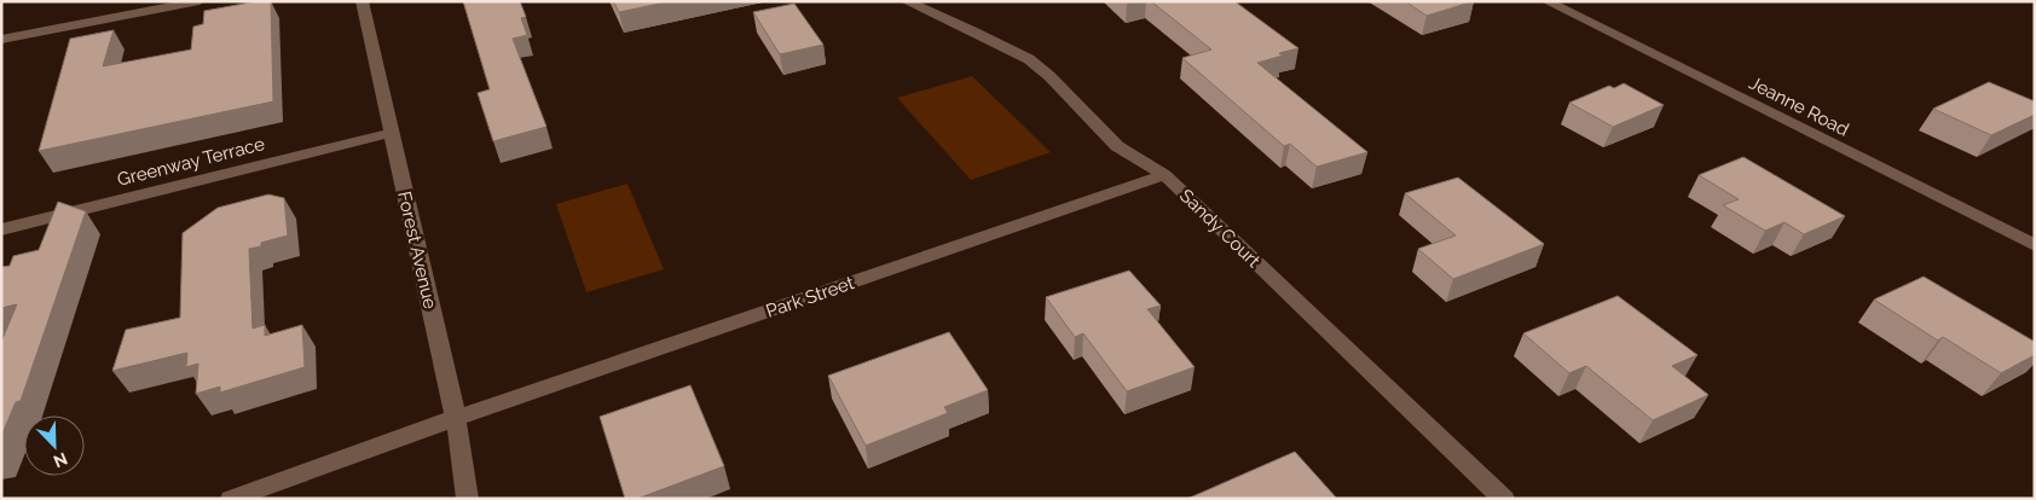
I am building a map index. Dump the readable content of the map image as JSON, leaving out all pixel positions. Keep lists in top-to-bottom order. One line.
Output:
{"streets":{"street":["Jeanne Road","Greenway Terrace","Sandy Court","Forest Avenue","Park Street"]},"crossings":[["Greenway Terrace","Forest Avenue"],["Sandy Court","Park Street"],["Forest Avenue","Park Street"]],"north":"bottom right"}
